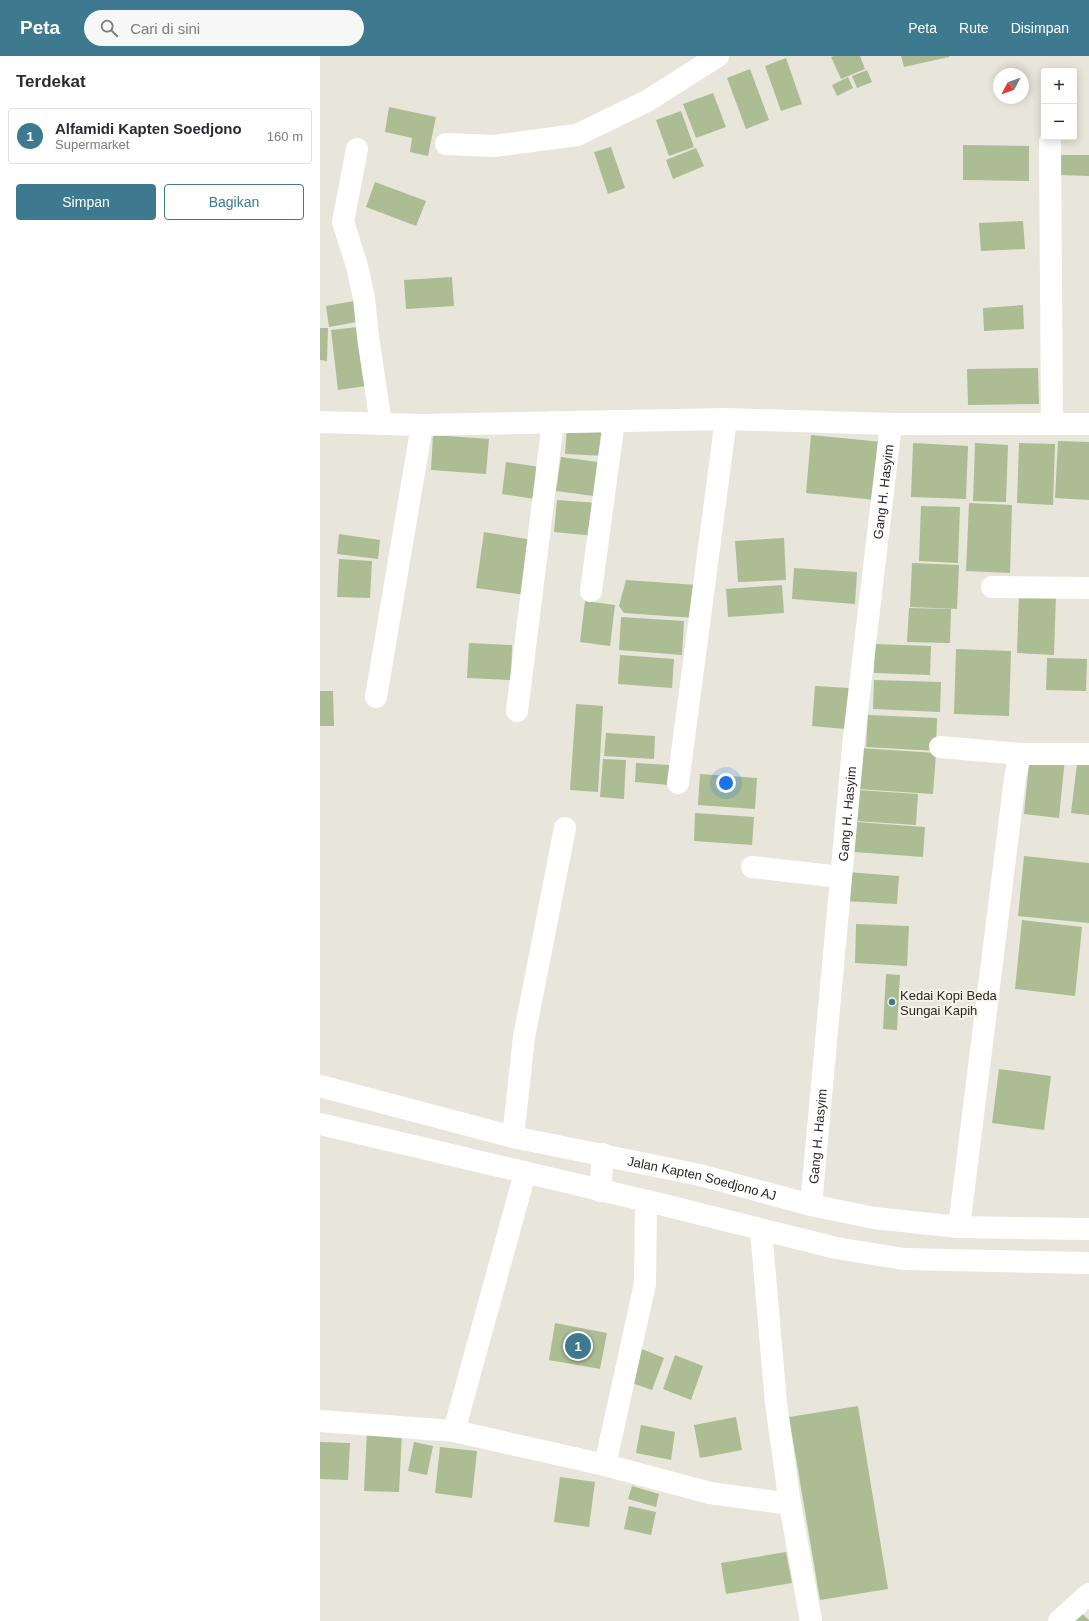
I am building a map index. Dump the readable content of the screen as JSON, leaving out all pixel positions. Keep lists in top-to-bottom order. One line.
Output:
{"streets":{"street":["Gang H. Hasyim","Jalan Kapten Soedjono AJ"]},"crossings":[["Gang H. Hasyim","Jalan Kapten Soedjono AJ"]],"places":["Kedai Kopi Beda Sungai Kapih"],"north":"bottom left","page":{"header":"Peta","search":"Cari di sini","nav":["Peta","Rute","Disimpan"],"heading":"Terdekat","map_buttons":["+","−"],"list":[{"mark":"1","name":"Alfamidi Kapten Soedjono","note":"Supermarket","value":"160 m"}],"buttons":["Simpan","Bagikan"],"pins":"1"}}
